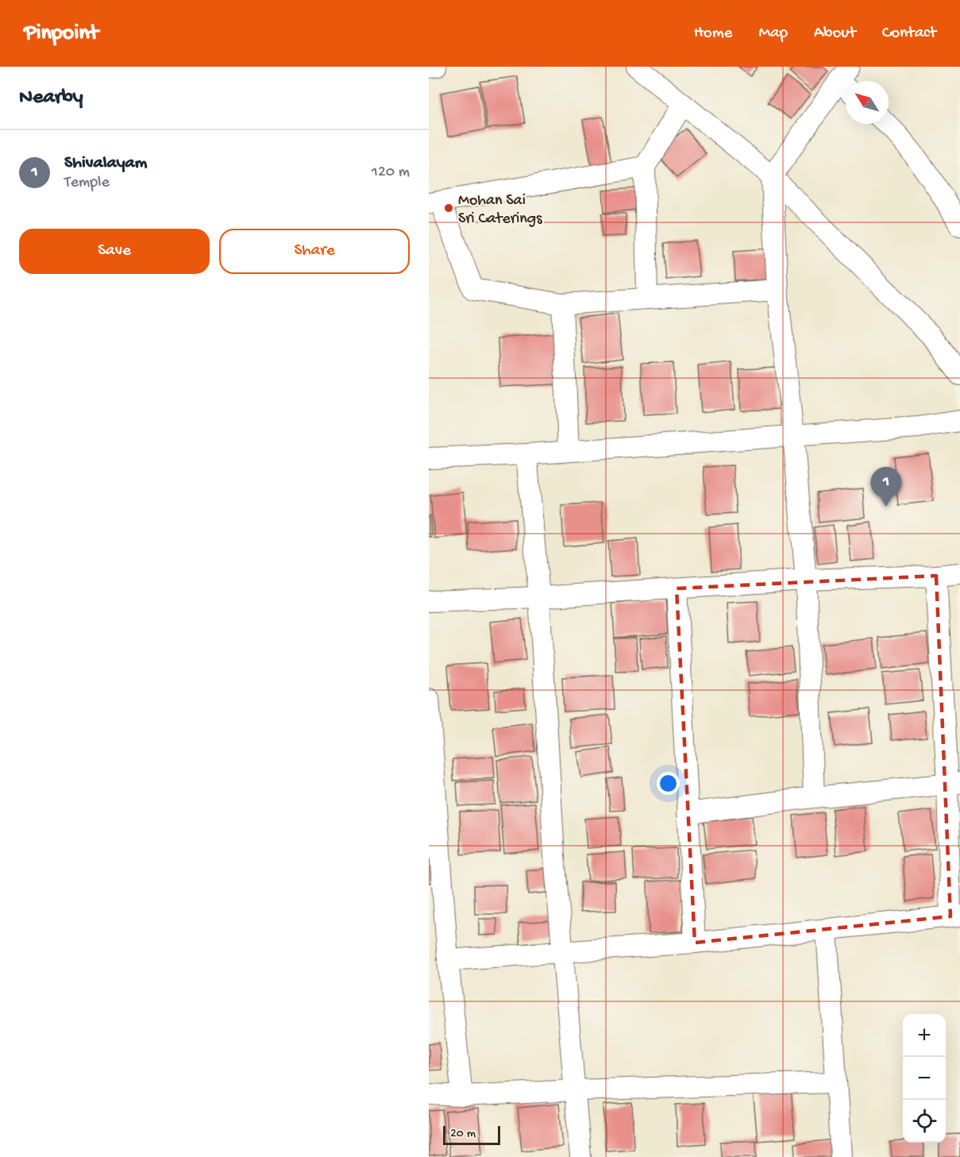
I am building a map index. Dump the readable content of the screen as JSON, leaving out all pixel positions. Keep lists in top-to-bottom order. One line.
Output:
{"places":["Mohan Sai Sri Caterings"],"scale_bar":"20 m","north":"top left","page":{"header":"Pinpoint","nav":["Home","Map","About","Contact"],"heading":"Nearby","list":[{"mark":"1","name":"Shivalayam","note":"Temple","value":"120 m"}],"buttons":["Save","Share"],"pins":"1","map_buttons":["+","−"],"scale":"20 m"}}
